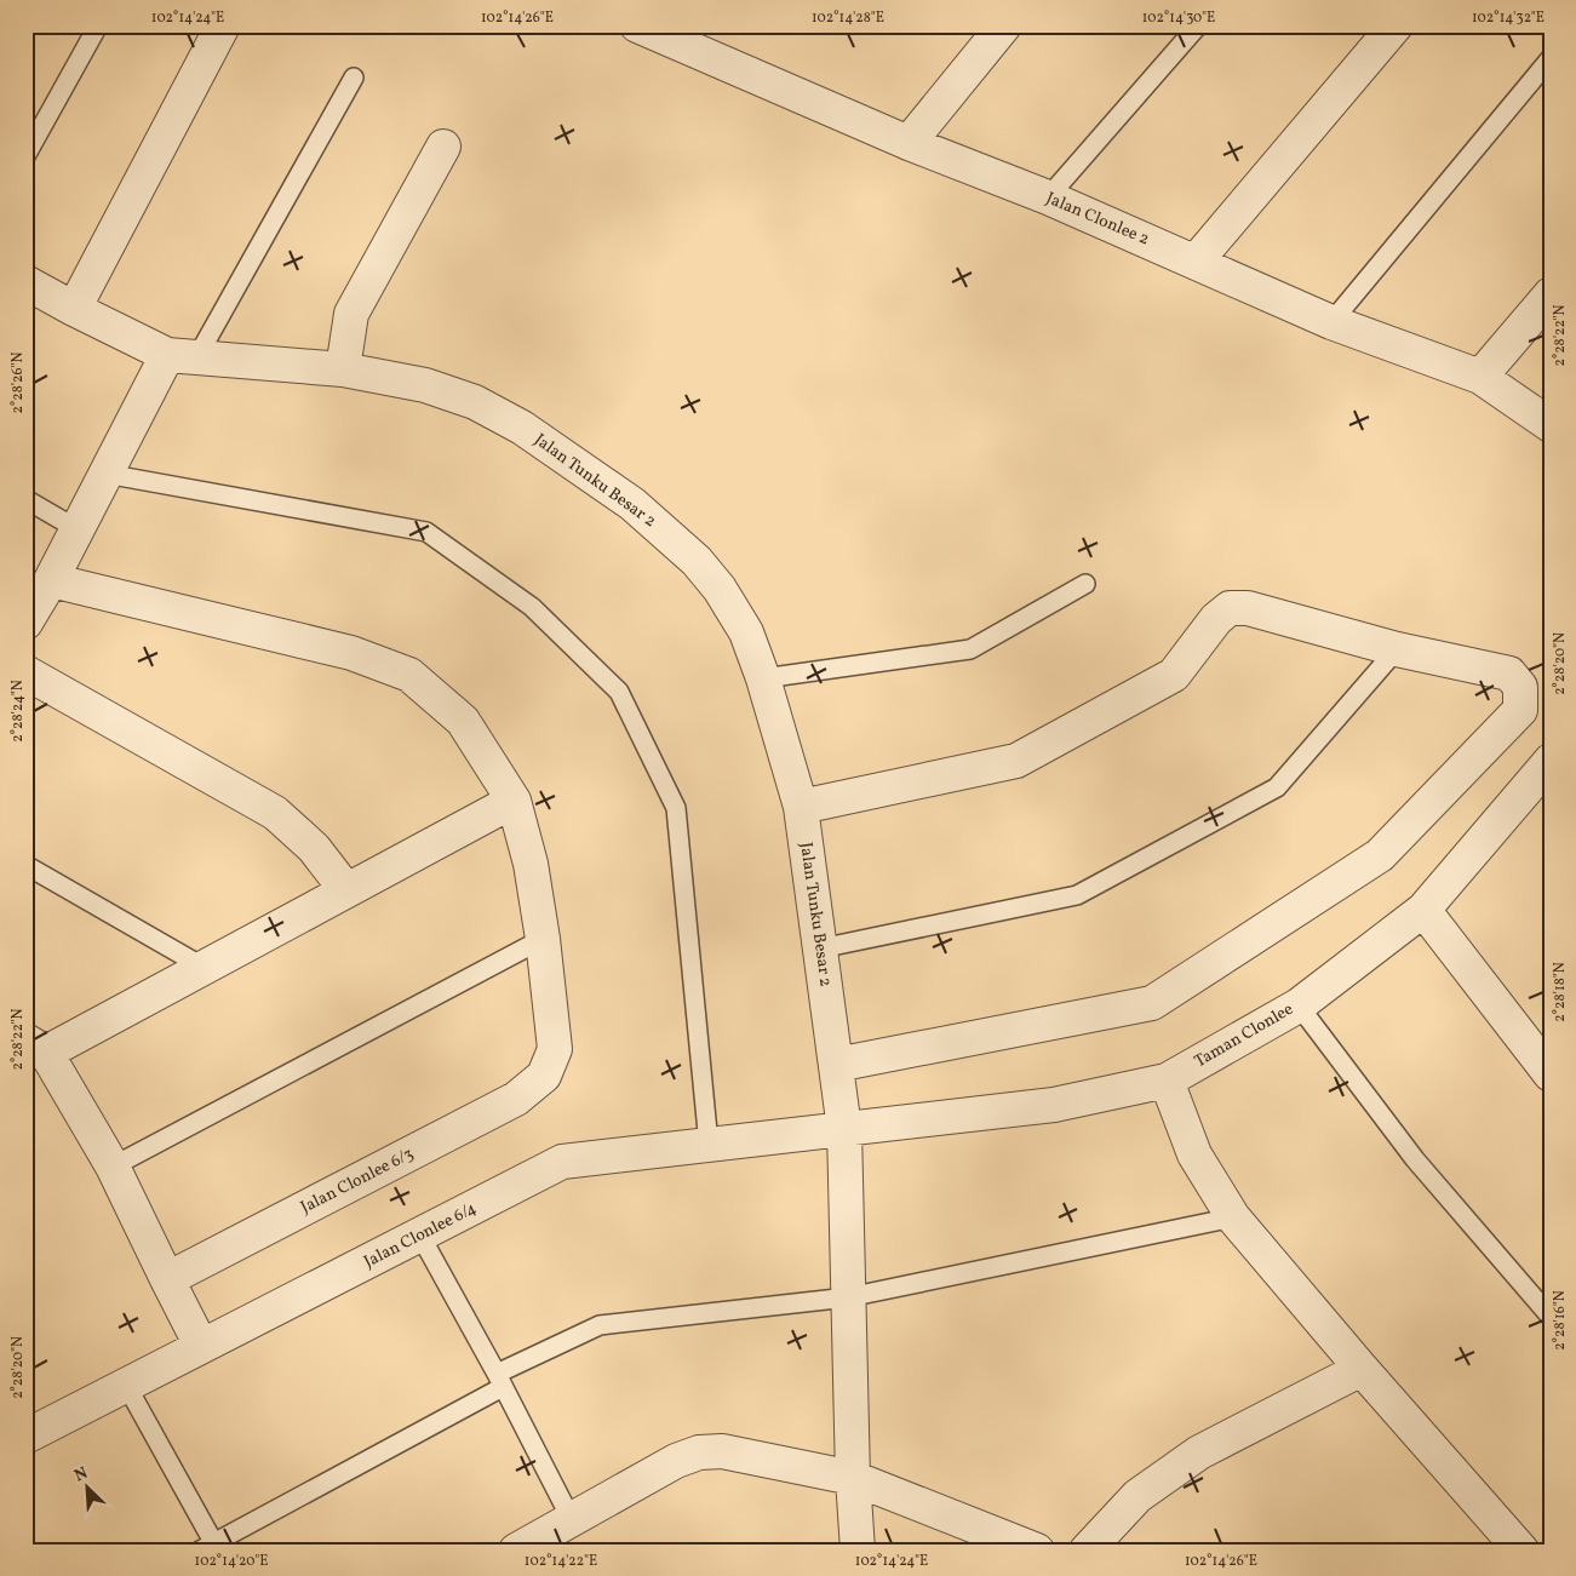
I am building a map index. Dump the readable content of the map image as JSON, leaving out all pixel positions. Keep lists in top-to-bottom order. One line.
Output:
{"streets":{"street":["Jalan Clonlee 2","Jalan Tunku Besar 2","Taman Clonlee","Jalan Clonlee 6/3","Jalan Clonlee 6/4"]},"crossings":[["Jalan Tunku Besar 2","Taman Clonlee"],["Jalan Tunku Besar 2","Jalan Clonlee 6/4"],["Taman Clonlee","Jalan Clonlee 6/4"]],"north":"top left","coordinates":["102°14'24\"E","102°14'26\"E","102°14'28\"E","102°14'30\"E","102°14'32\"E","2°28'22\"N","2°28'26\"N","2°28'20\"N","2°28'24\"N","2°28'18\"N","2°28'16\"N","102°14'20\"E","102°14'22\"E"]}
